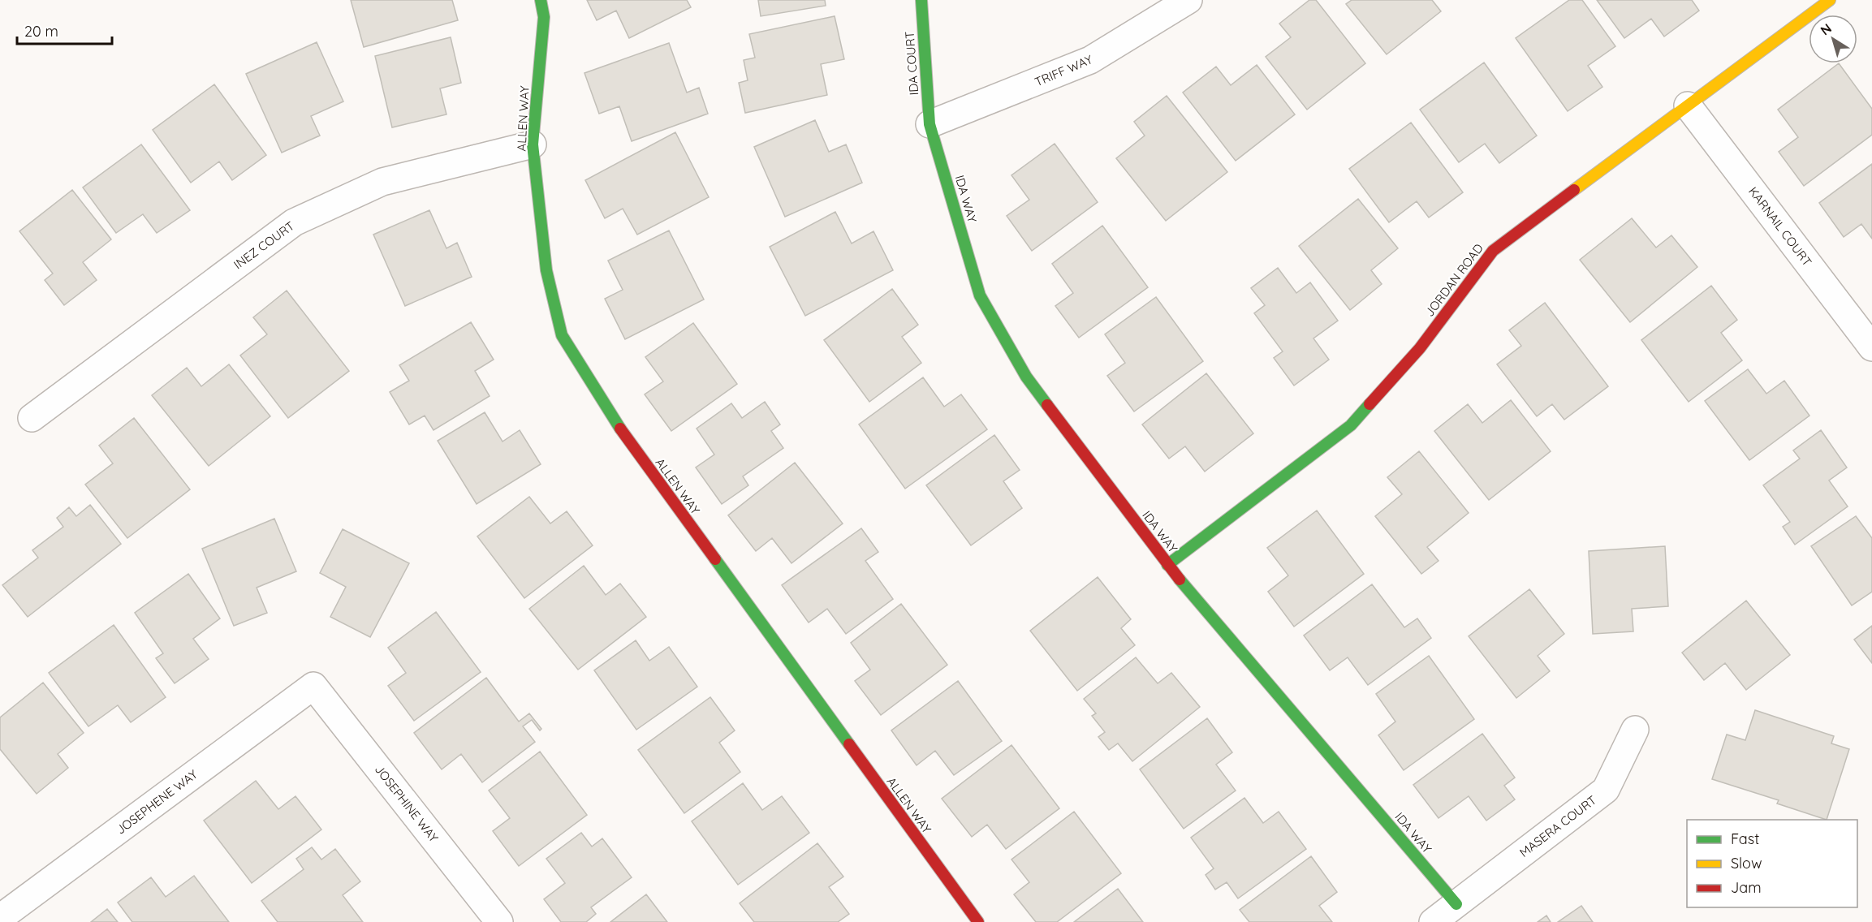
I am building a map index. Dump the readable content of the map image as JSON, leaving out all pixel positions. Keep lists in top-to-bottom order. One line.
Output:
{"streets":{"street":["IDA COURT","TRIFF WAY","ALLEN WAY","IDA WAY","KARNAIL COURT","INEZ COURT","JORDAN ROAD","JOSEPHENE WAY","JOSEPHINE WAY","MASERA COURT"]},"crossings":[["IDA COURT","TRIFF WAY"],["IDA COURT","IDA WAY"],["TRIFF WAY","IDA WAY"],["ALLEN WAY","INEZ COURT"],["IDA WAY","JORDAN ROAD"],["IDA WAY","MASERA COURT"],["KARNAIL COURT","JORDAN ROAD"],["JOSEPHENE WAY","JOSEPHINE WAY"]],"legend":["Fast","Slow","Jam"],"scale_bar":"20 m","north":"top left"}
